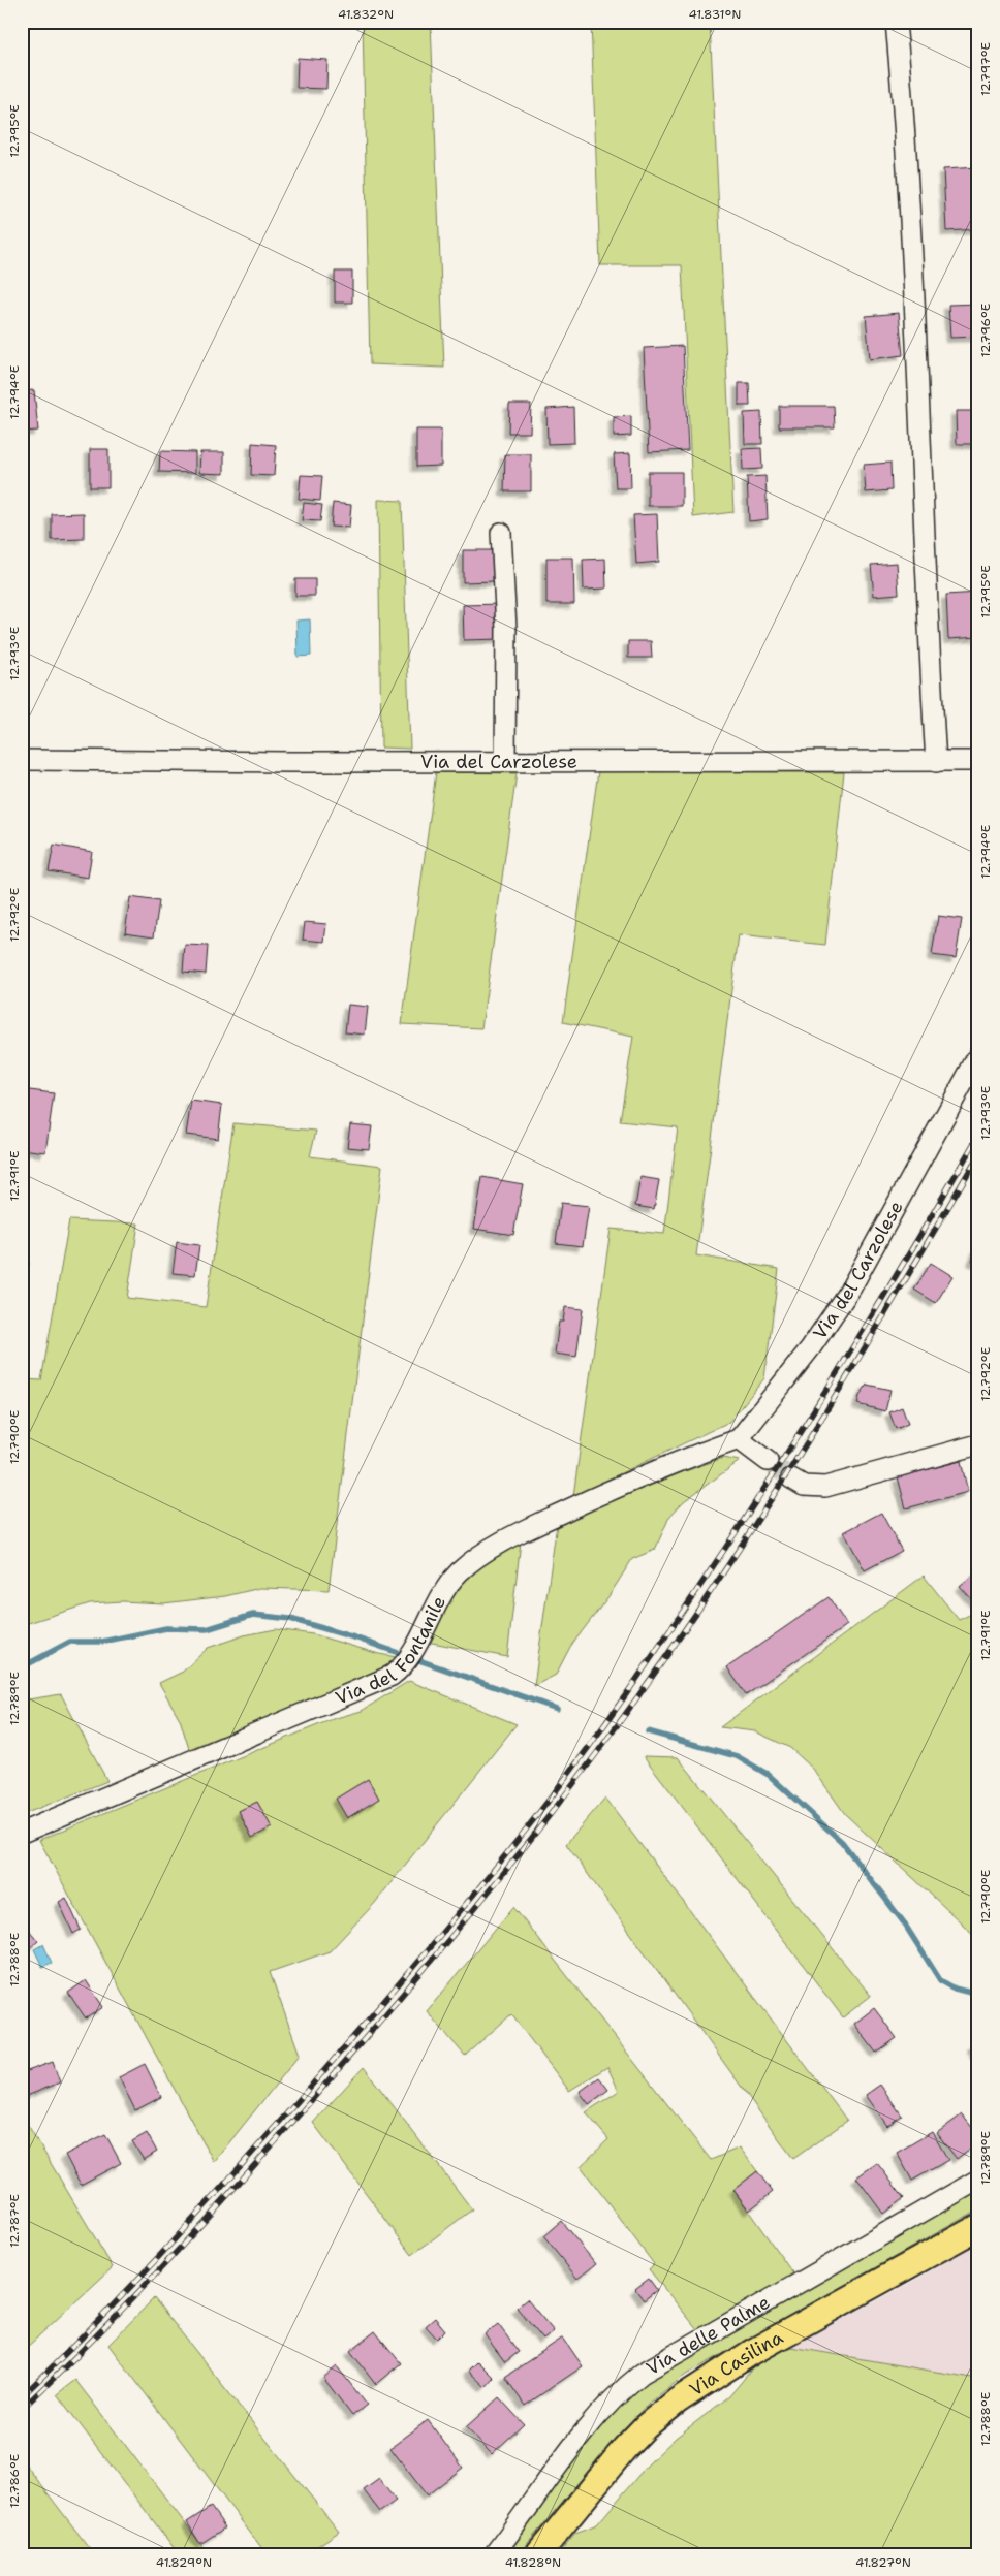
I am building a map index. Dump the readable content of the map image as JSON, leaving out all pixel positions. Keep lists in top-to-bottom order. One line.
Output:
{"streets":{"main road":["Via Casilina"],"street":["Via del Carzolese","Via del Fontanile","Via delle Palme"]},"crossings":[["Via del Carzolese","Via del Fontanile"]],"coordinates":["41.832°N","41.831°N","12.797°E","12.795°E","12.796°E","12.794°E","12.793°E","12.792°E","12.791°E","12.790°E","12.789°E","12.788°E","12.787°E","12.786°E","41.829°N","41.828°N","41.827°N"]}
